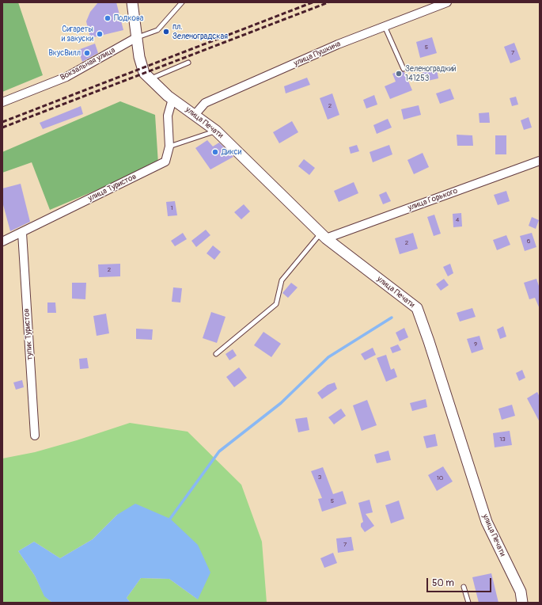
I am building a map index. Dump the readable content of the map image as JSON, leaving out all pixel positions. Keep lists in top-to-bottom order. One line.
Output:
{"streets":{"street":["улица Пушкина","Вокзальная улица","улица Печати","улица Туристов","улица Горького","тупик Туристов"]},"crossings":[["улица Пушкина","улица Печати"],["Вокзальная улица","улица Печати"],["улица Печати","улица Туристов"],["улица Печати","улица Горького"],["улица Туристов","тупик Туристов"]],"places":["Подкова","пл. Зеленоградская","Сигареты и закуски","ВкусВилл","Зеленоградкий 141253","Дикси"],"house_numbers":["5","7","2","1","4","6","2","2","9","13","3","10","5","7"],"scale_bar":"50 m"}
